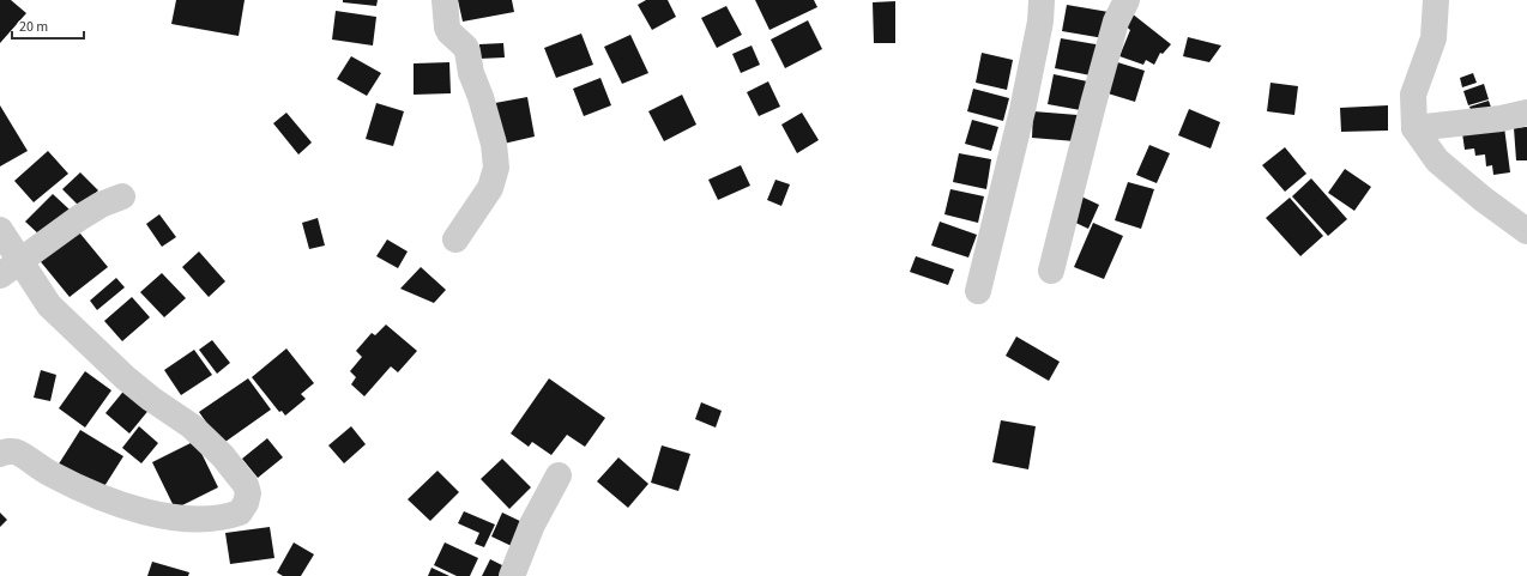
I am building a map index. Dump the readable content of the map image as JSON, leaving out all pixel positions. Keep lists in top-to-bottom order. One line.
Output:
{"scale_bar":"20 m"}
